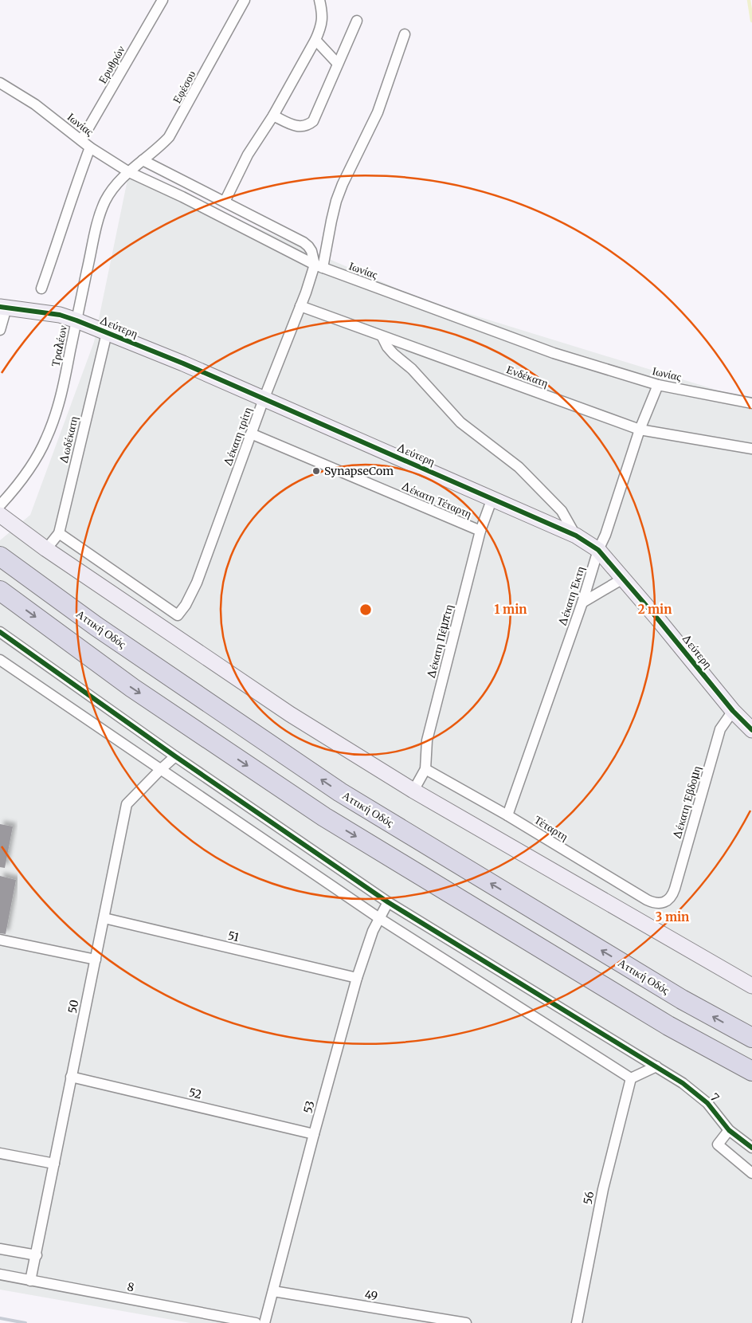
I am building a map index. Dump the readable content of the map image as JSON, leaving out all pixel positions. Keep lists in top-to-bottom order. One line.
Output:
{"streets":{"highway":["Αττική Οδός"],"street":["Ερυθρών","Εφέσου","Ιωνίας","Δεύτερη","Τραλέων","Ενδέκατη","Δέκατη τρίτη","Δωδέκατη","Δέκατη Τέταρτη","Δέκατη Έκτη","Δέκατη Πέμπτη","Δέκατη Έβδομη","Τέταρτη","51","50","52","7","53","56","8","49"]},"crossings":[["Ερυθρών","Ιωνίας"],["Εφέσου","Ιωνίας"],["Εφέσου","Τραλέων"],["Ιωνίας","Τραλέων"],["Ιωνίας","Δέκατη τρίτη"],["Ιωνίας","Δέκατη Έκτη"],["Δεύτερη","Τραλέων"],["Δεύτερη","Δέκατη τρίτη"],["Δεύτερη","Δωδέκατη"],["Δεύτερη","Δέκατη Έκτη"],["Δεύτερη","Δέκατη Πέμπτη"],["Δεύτερη","Δέκατη Έβδομη"],["Ενδέκατη","Δέκατη τρίτη"],["Ενδέκατη","Δέκατη Έκτη"],["Δέκατη τρίτη","Δωδέκατη"],["Δέκατη τρίτη","Δέκατη Τέταρτη"],["Δέκατη Τέταρτη","Δέκατη Πέμπτη"],["Δέκατη Έκτη","Τέταρτη"],["Δέκατη Πέμπτη","Τέταρτη"],["Δέκατη Έβδομη","Τέταρτη"],["51","50"],["51","53"],["50","52"],["50","7"],["50","8"],["52","53"],["7","53"],["53","49"]],"places":["SynapseCom"],"rings":["1 min","2 min","3 min"]}
